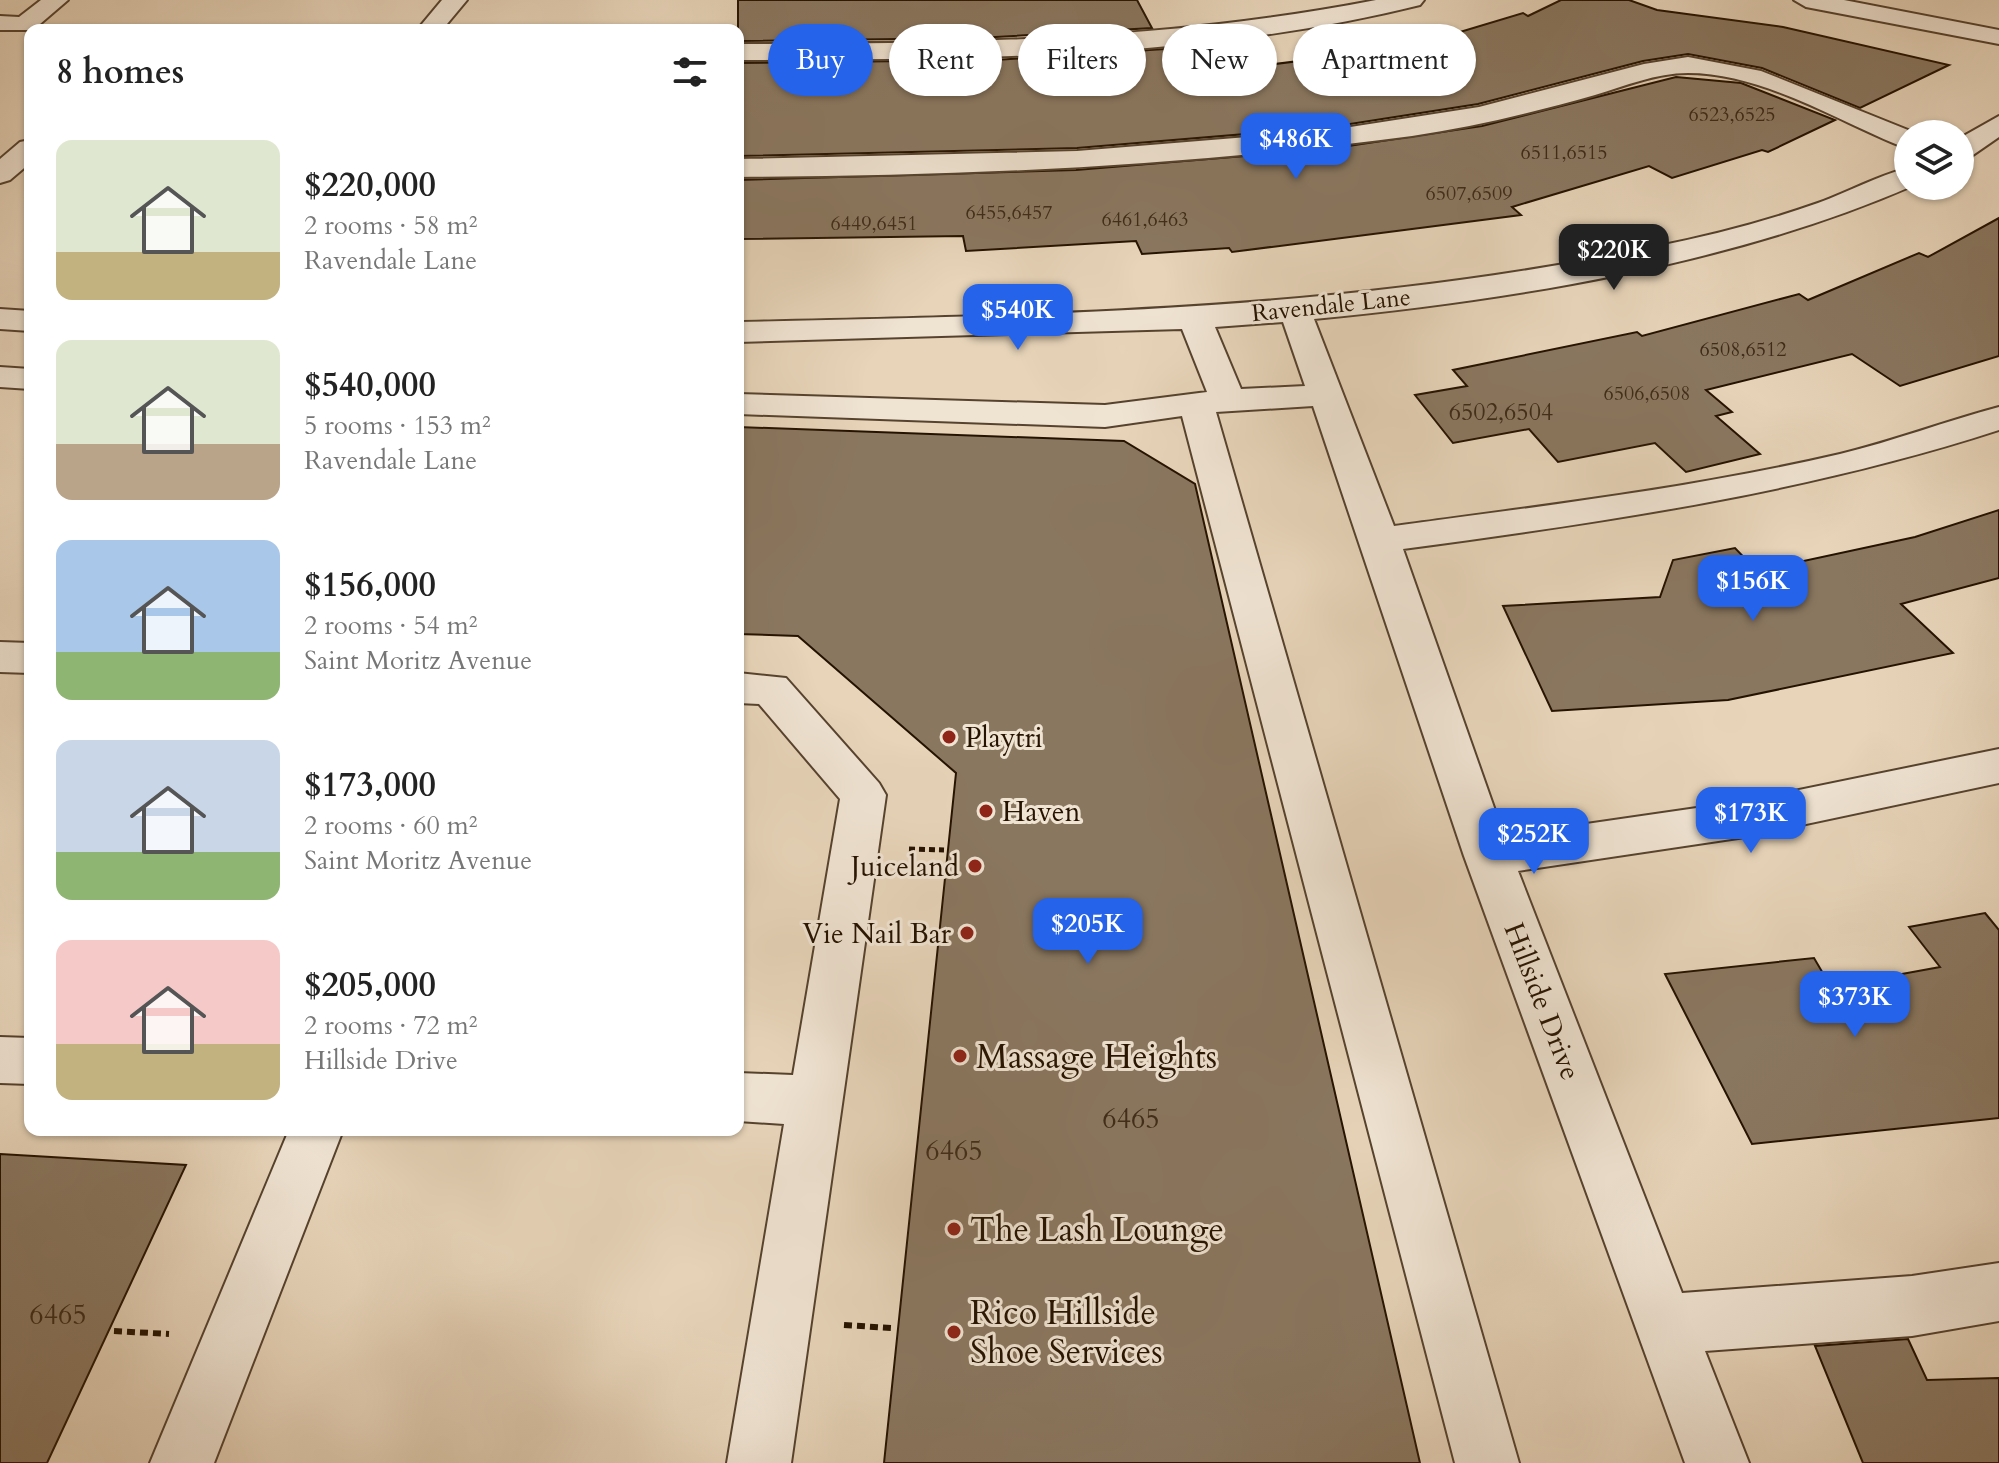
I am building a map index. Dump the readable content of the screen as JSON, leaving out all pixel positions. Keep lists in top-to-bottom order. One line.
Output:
{"streets":{"street":["Ravendale Lane","Hillside Drive"]},"crossings":[["Ravendale Lane","Hillside Drive"]],"places":["Playtri","Haven","Juiceland","Vie Nail Bar","Massage Heights","The Lash Lounge","Rico Hillside Shoe Services"],"house_numbers":["6523,6525","6511,6515","6507,6509","6455,6457","6461,6463","6449,6451","6508,6512","6506,6508","6502,6504","6465","6465","6465"],"page":{"chip":["Buy","Rent","Filters","New","Apartment"],"heading":"8 homes","price":["$486K","$220K","$540K","$156K","$173K","$252K","$205K","$373K"],"list":[{"name":"$220,000","note":"2 rooms · 58 m² · Ravendale Lane"},{"name":"$540,000","note":"5 rooms · 153 m² · Ravendale Lane"},{"name":"$156,000","note":"2 rooms · 54 m² · Saint Moritz Avenue"},{"name":"$173,000","note":"2 rooms · 60 m² · Saint Moritz Avenue"},{"name":"$205,000","note":"2 rooms · 72 m² · Hillside Drive"}]}}
